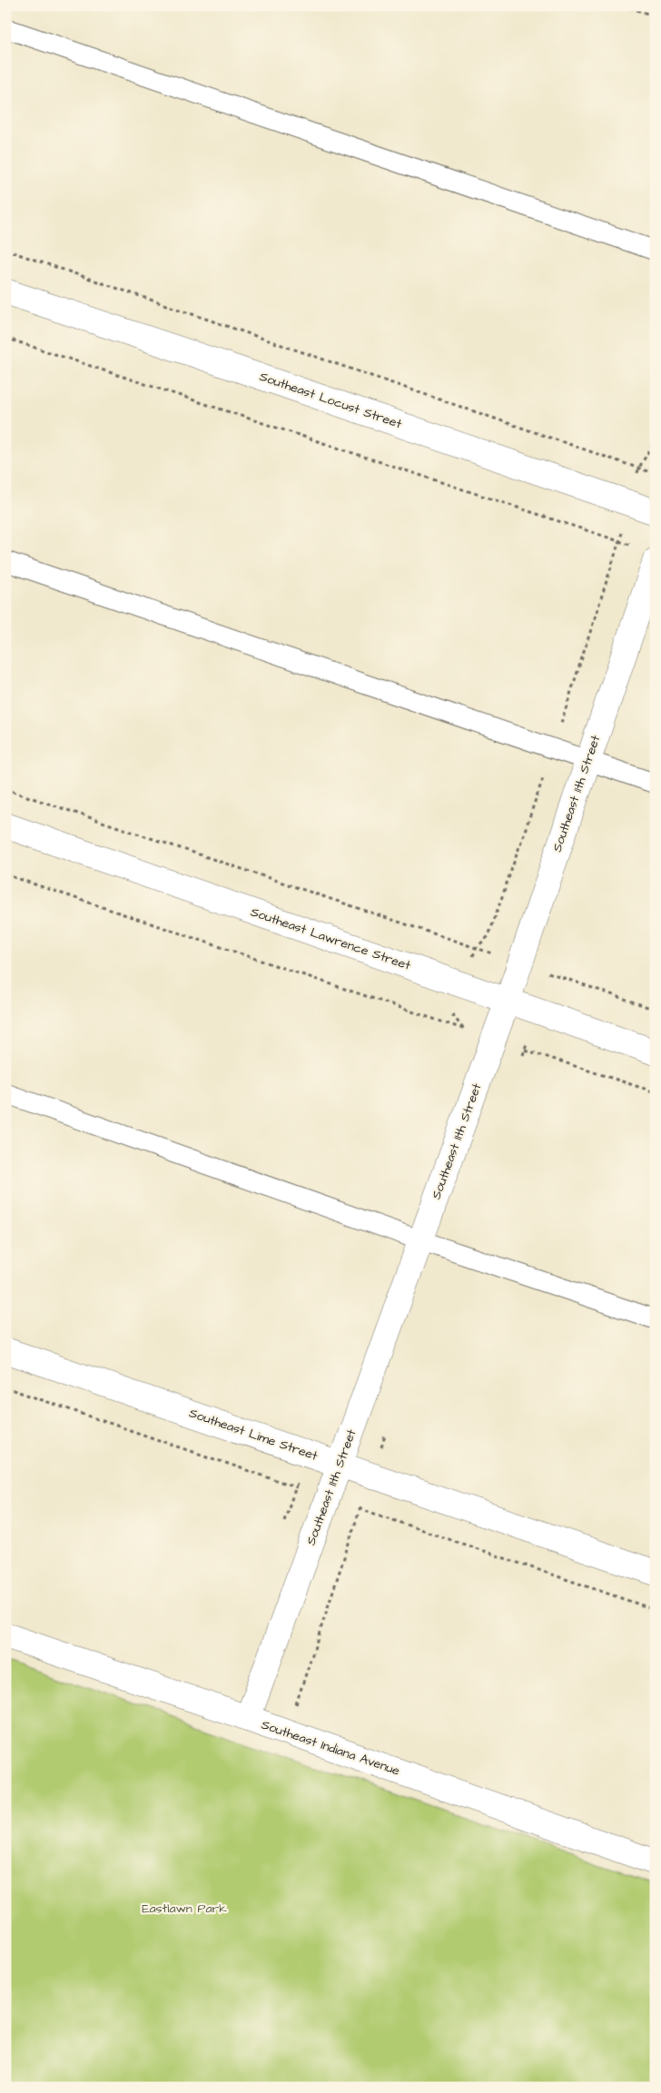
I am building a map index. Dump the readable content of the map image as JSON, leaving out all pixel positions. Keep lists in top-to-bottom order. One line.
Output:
{"streets":{"street":["Southeast Locust Street","Southeast 11th Street","Southeast Lawrence Street","Southeast Lime Street","Southeast Indiana Avenue"]},"crossings":[["Southeast 11th Street","Southeast Lawrence Street"],["Southeast 11th Street","Southeast Lime Street"],["Southeast 11th Street","Southeast Indiana Avenue"]],"parks":["Eastlawn Park"]}
